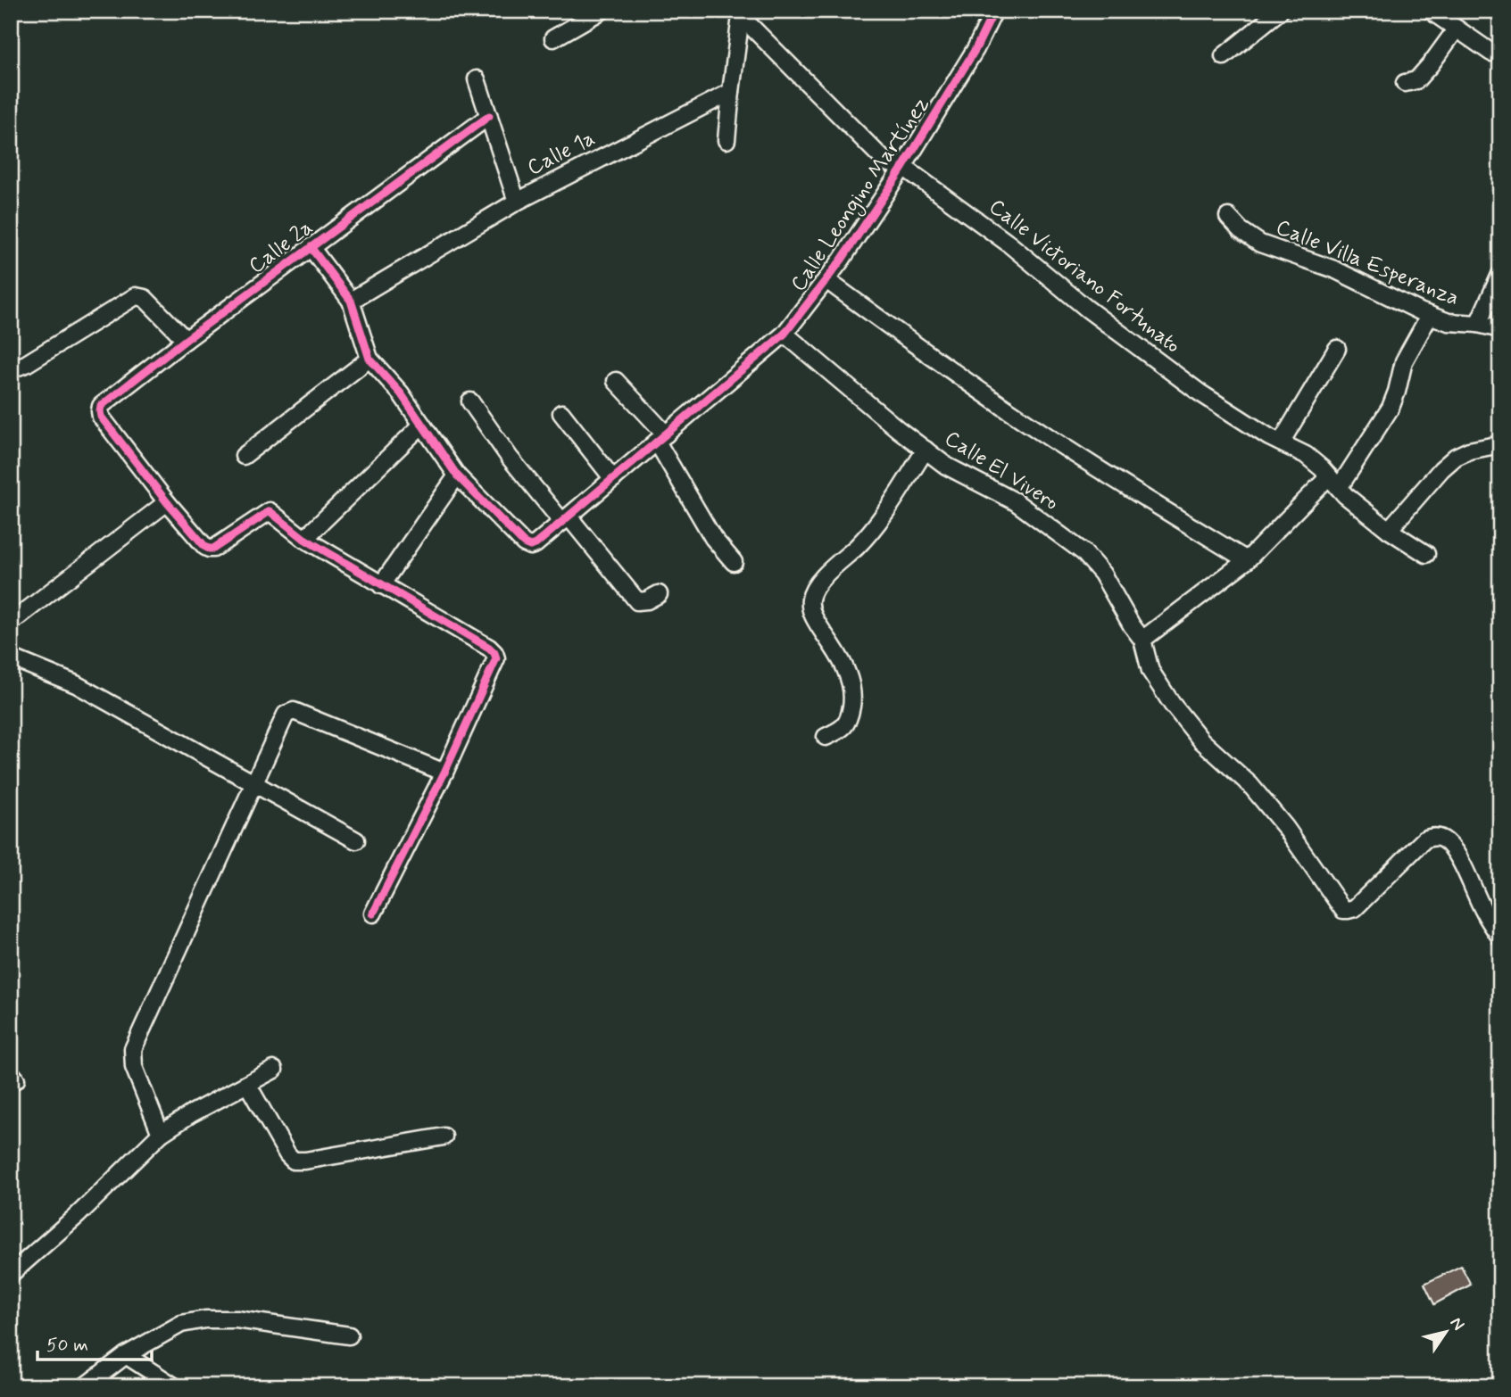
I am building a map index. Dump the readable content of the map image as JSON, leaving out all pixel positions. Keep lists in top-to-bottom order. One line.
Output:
{"streets":{"street":["Calle 1a","Calle Leongino Martínez","Calle 2a","Calle Villa Esperanza","Calle Victoriano Fortunato","Calle El Vivero"]},"crossings":[["Calle Leongino Martínez","Calle Victoriano Fortunato"],["Calle Leongino Martínez","Calle El Vivero"]],"scale_bar":"50 m","north":"top right"}
